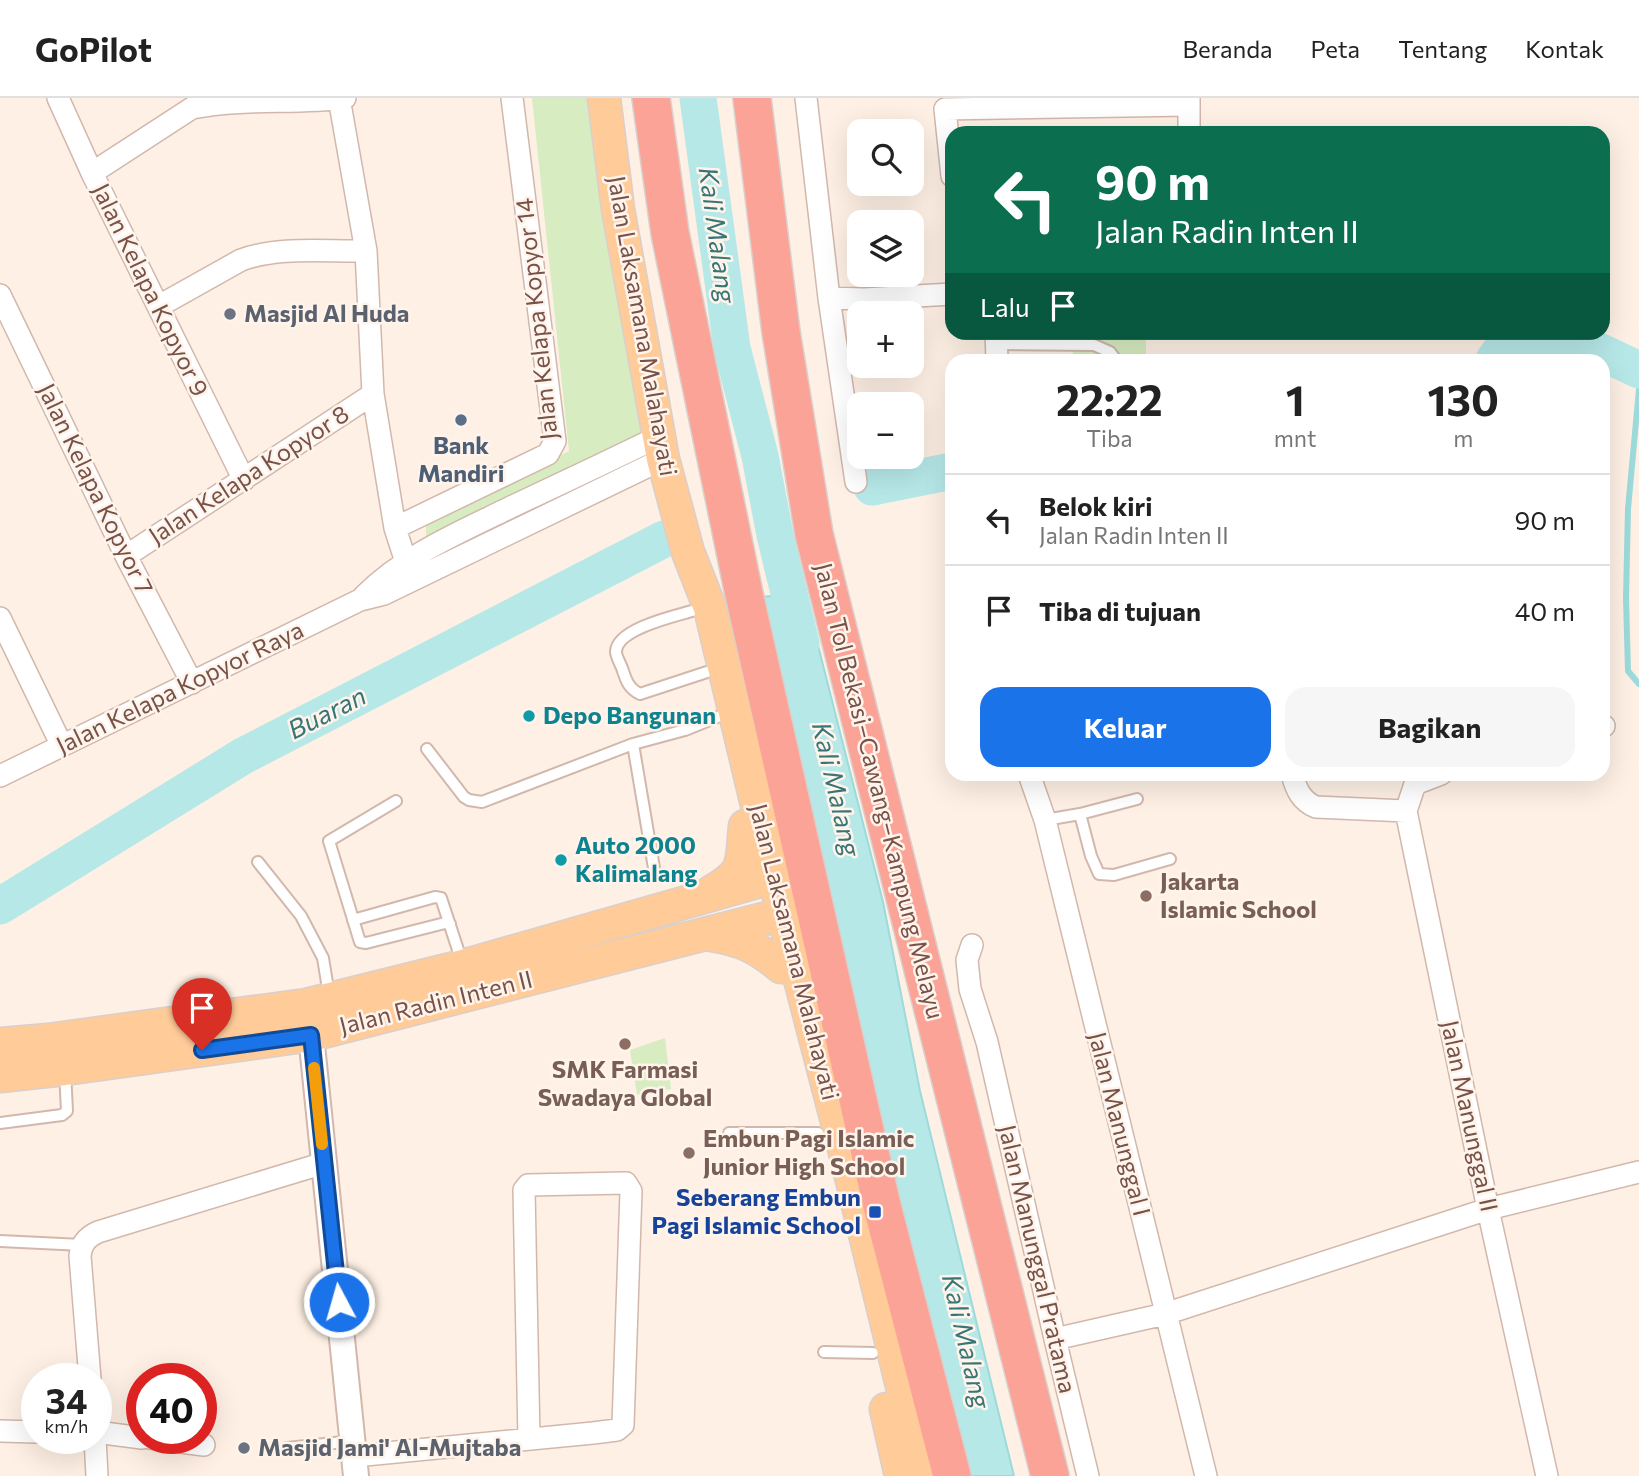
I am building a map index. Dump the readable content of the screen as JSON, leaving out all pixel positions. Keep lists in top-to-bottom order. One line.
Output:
{"streets":{"highway":["Jalan Tol Bekasi–Cawang–Kampung Melayu"],"main road":["Jalan Laksamana Malahayati","Jalan Radin Inten II"],"street":["Jalan Kelapa Kopyor 9","Jalan Kelapa Kopyor 14","Jalan Kelapa Kopyor 8","Jalan Kelapa Kopyor 7","Jalan Kelapa Kopyor Raya","Jalan Manunggal II","Jalan Manunggal I","Jalan Manunggal Pratama"]},"crossings":[["Jalan Kelapa Kopyor 9","Jalan Kelapa Kopyor 8"],["Jalan Laksamana Malahayati","Jalan Kelapa Kopyor Raya"],["Jalan Laksamana Malahayati","Jalan Radin Inten II"],["Jalan Kelapa Kopyor 8","Jalan Kelapa Kopyor 7"],["Jalan Kelapa Kopyor 7","Jalan Kelapa Kopyor Raya"]],"water":["Kali Malang","Buaran"],"places":{"other":["Masjid Al Huda","Bank Mandiri","Depo Bangunan","Auto 2000 Kalimalang","Jakarta Islamic School","SMK Farmasi Swadaya Global","Embun Pagi Islamic Junior High School","Masjid Jami' Al-Mujtaba"],"transit":["Seberang Embun Pagi Islamic School"]},"page":{"header":"GoPilot","nav":["Beranda","Peta","Tentang","Kontak"],"map_buttons":["+","−"],"turn":["90 m","Jalan Radin Inten II"],"then":"Lalu","eta":["22:22","Tiba","1","mnt","130","m"],"list":[{"name":"Belok kiri","note":"Jalan Radin Inten II","value":"90 m"},{"name":"Tiba di tujuan","value":"40 m"}],"buttons":["Keluar","Bagikan"],"speed":"34 km/h","limit":"40"}}
